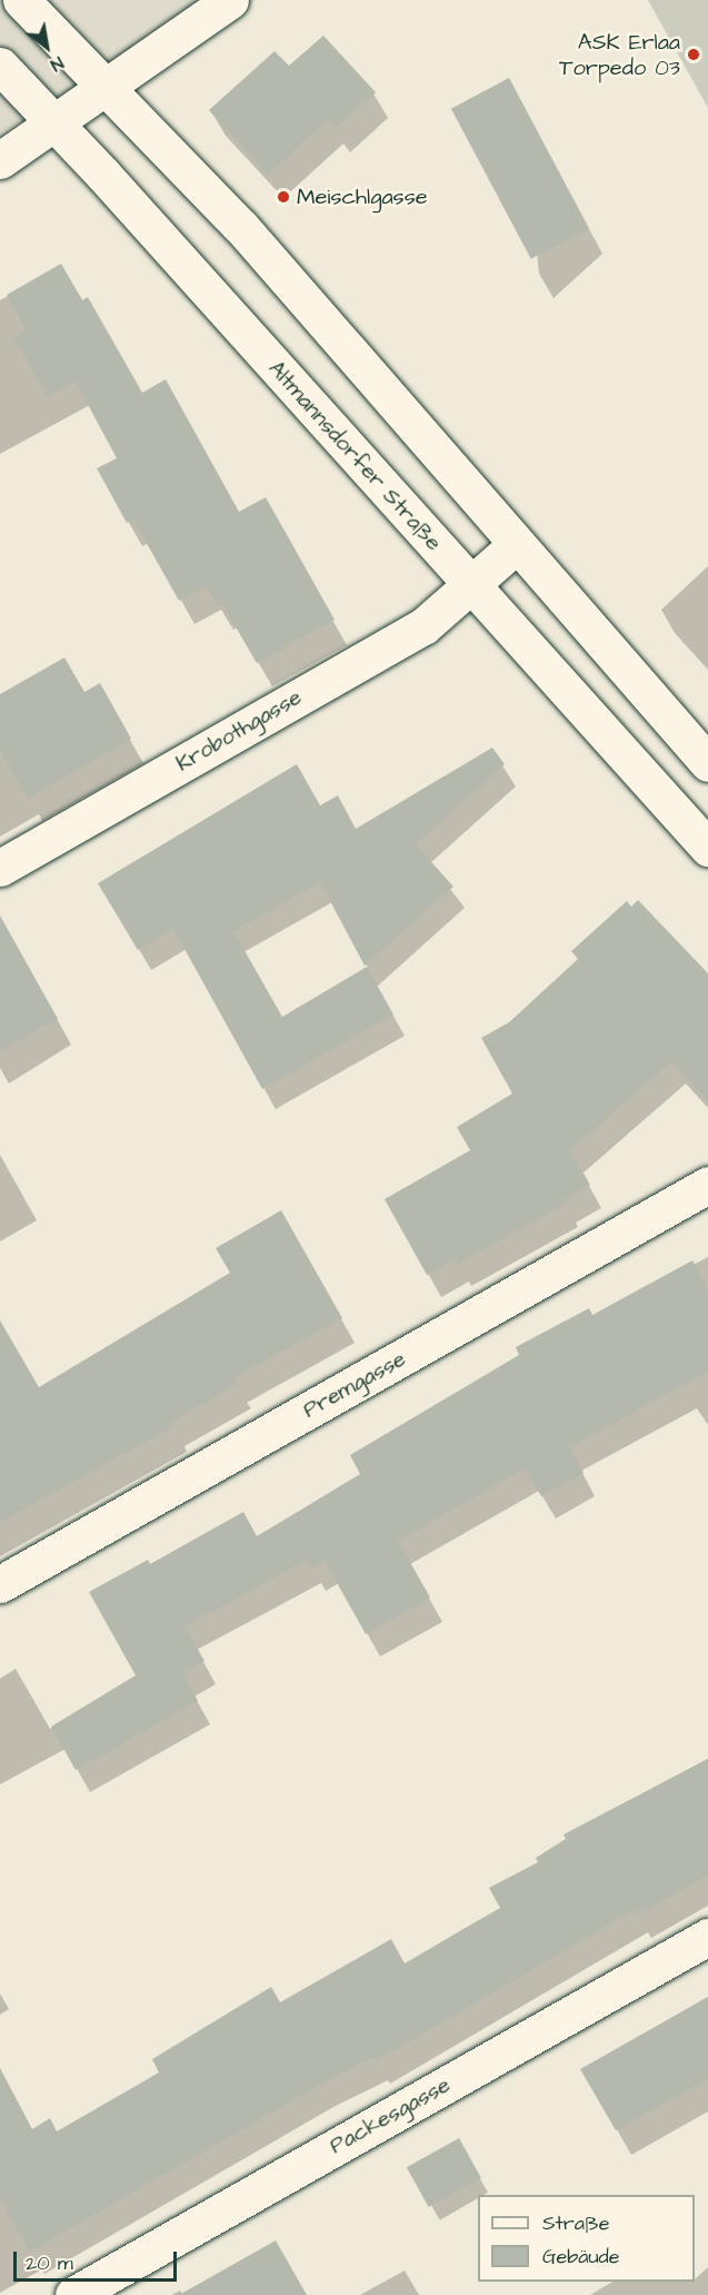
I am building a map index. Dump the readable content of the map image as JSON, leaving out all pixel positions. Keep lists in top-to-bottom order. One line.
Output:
{"streets":{"street":["Altmannsdorfer Straße","Krobothgasse","Premgasse","Packesgasse"]},"crossings":[["Altmannsdorfer Straße","Krobothgasse"]],"places":["ASK Erlaa Torpedo 03","Meischlgasse"],"legend":["Straße","Gebäude"],"scale_bar":"20 m","north":"bottom right"}
